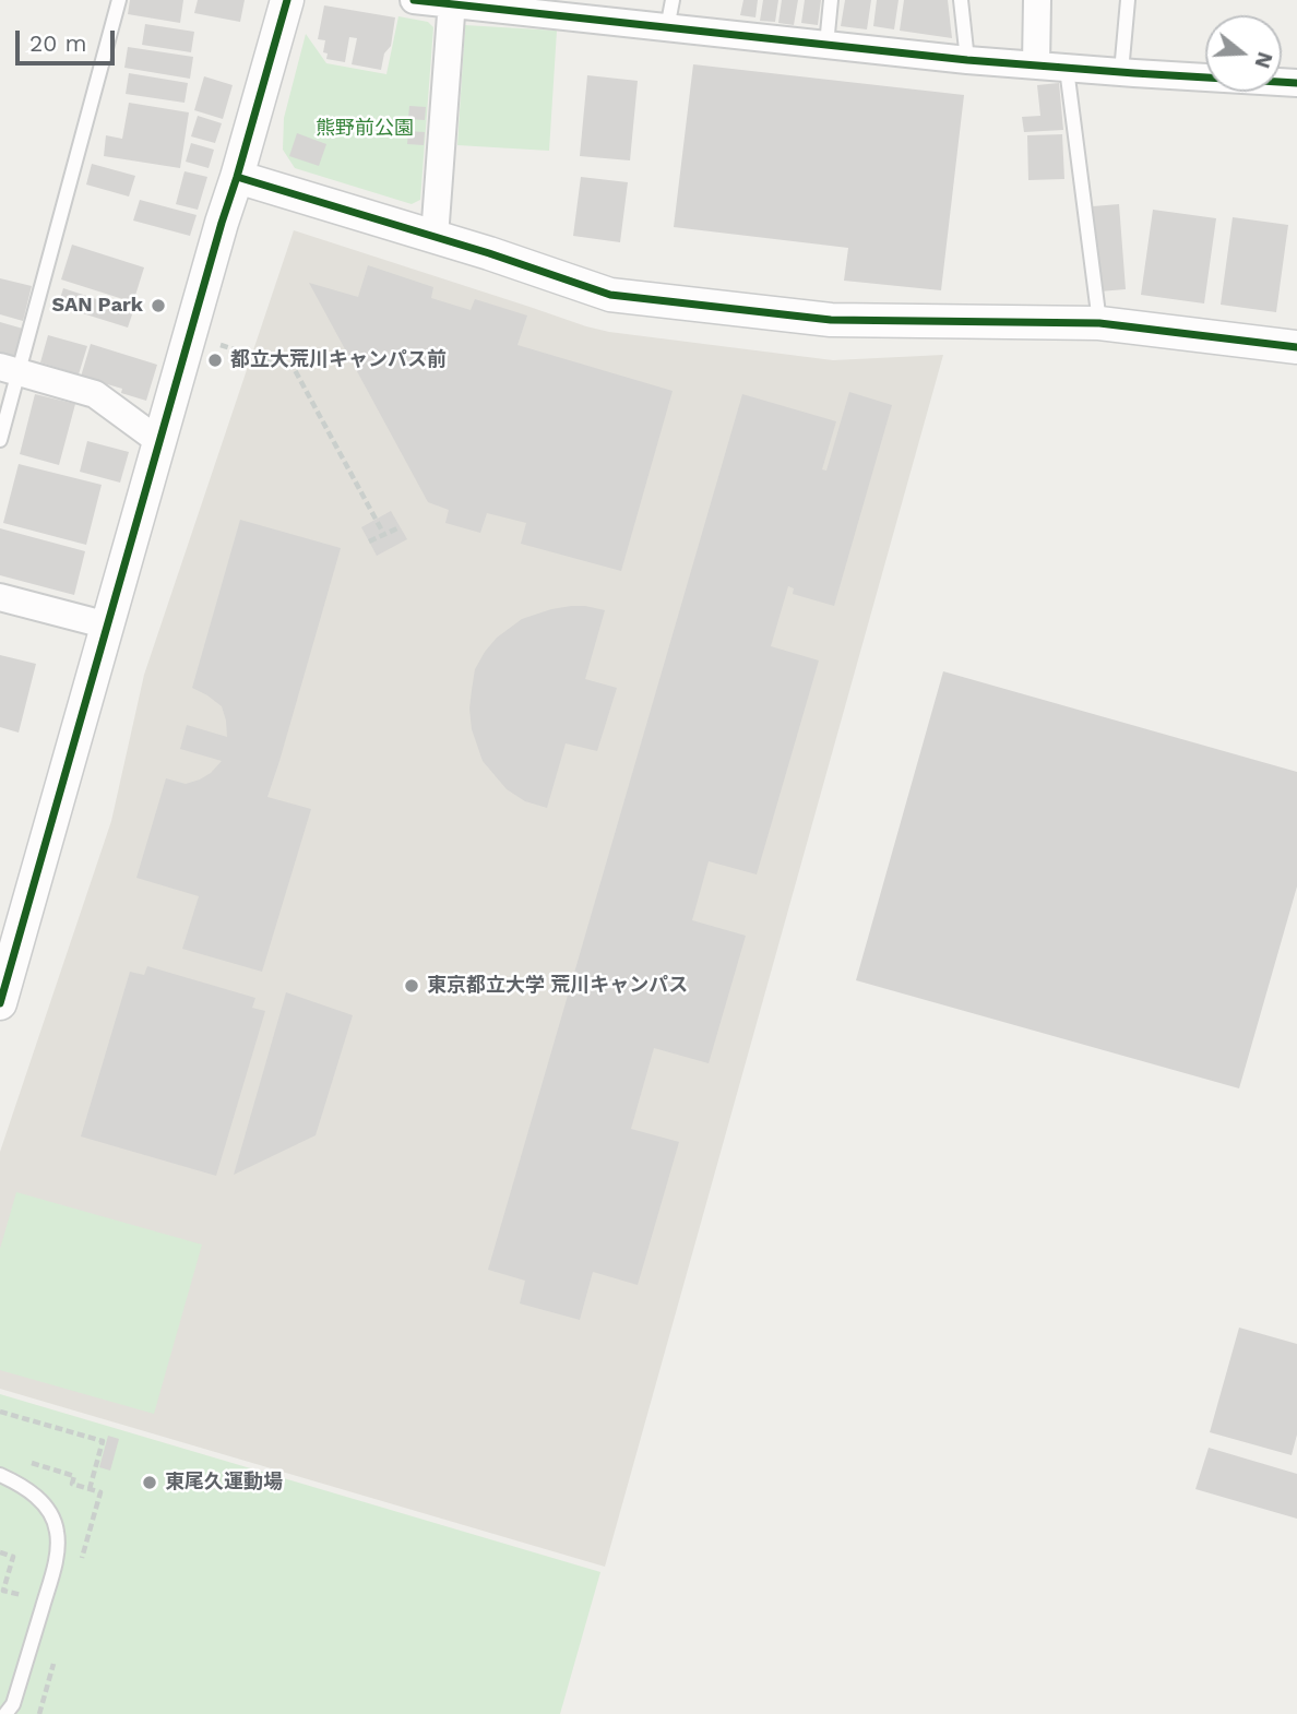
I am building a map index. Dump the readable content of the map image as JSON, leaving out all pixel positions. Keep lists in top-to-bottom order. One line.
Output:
{"parks":["熊野前公園"],"places":["SAN Park","都立大荒川キャンパス前","東京都立大学 荒川キャンパス","東尾久運動場"],"scale_bar":"20 m","north":"right"}
